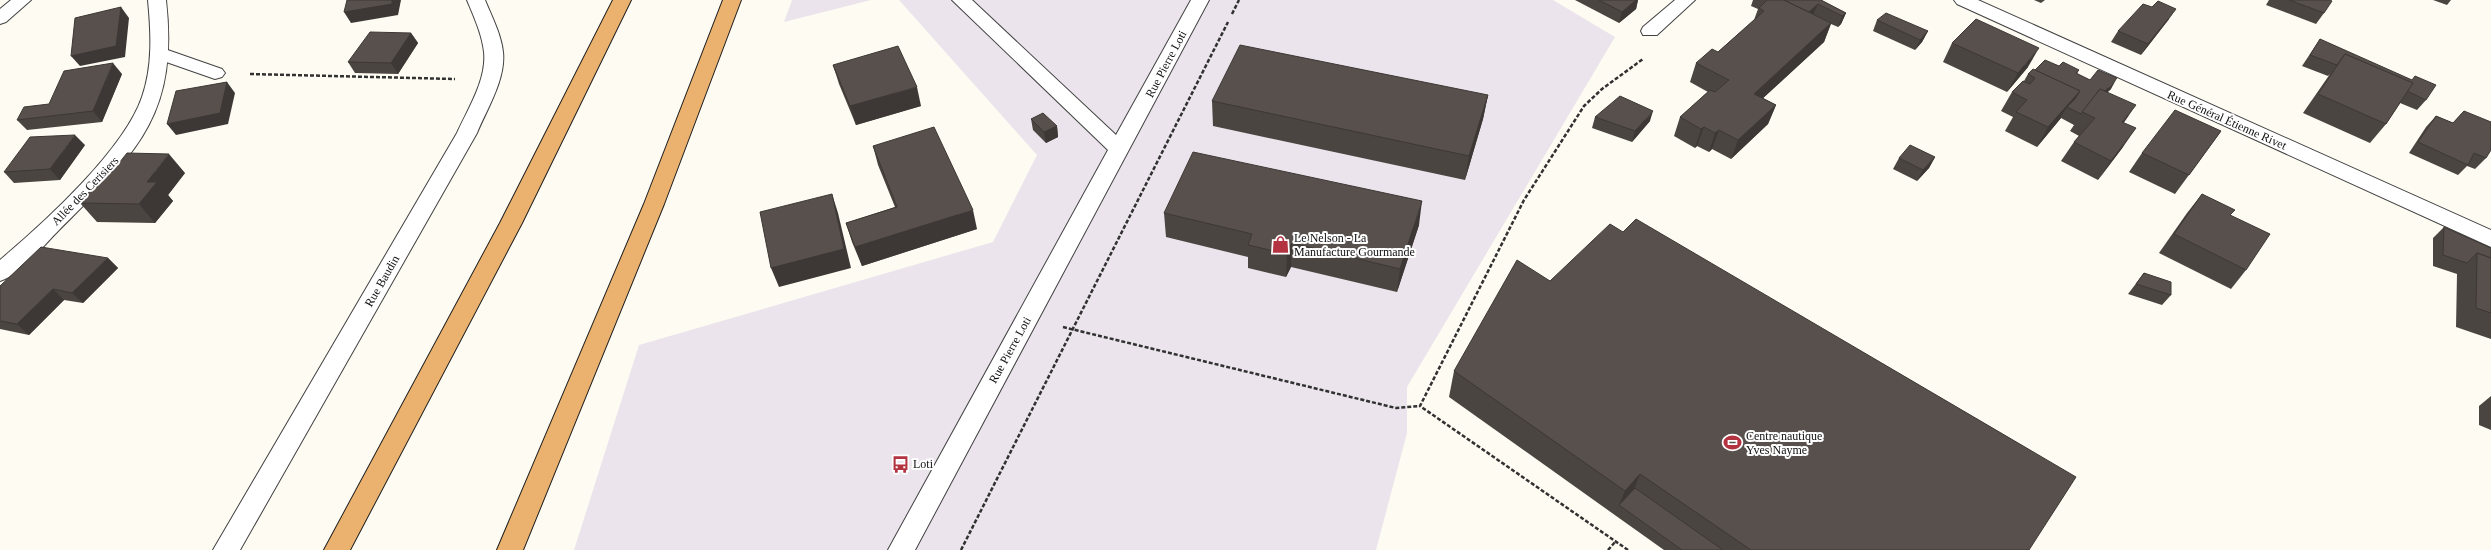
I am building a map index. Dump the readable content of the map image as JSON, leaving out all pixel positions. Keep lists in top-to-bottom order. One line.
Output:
{"streets":{"street":["Rue Pierre Loti","Rue Général Étienne Rivet","Allée des Cerisiers","Rue Baudin"]},"places":{"shop":["Le Nelson - La Manufacture Gourmande"],"sports":["Centre nautique Yves Nayme"],"bus stop":["Loti"]}}
